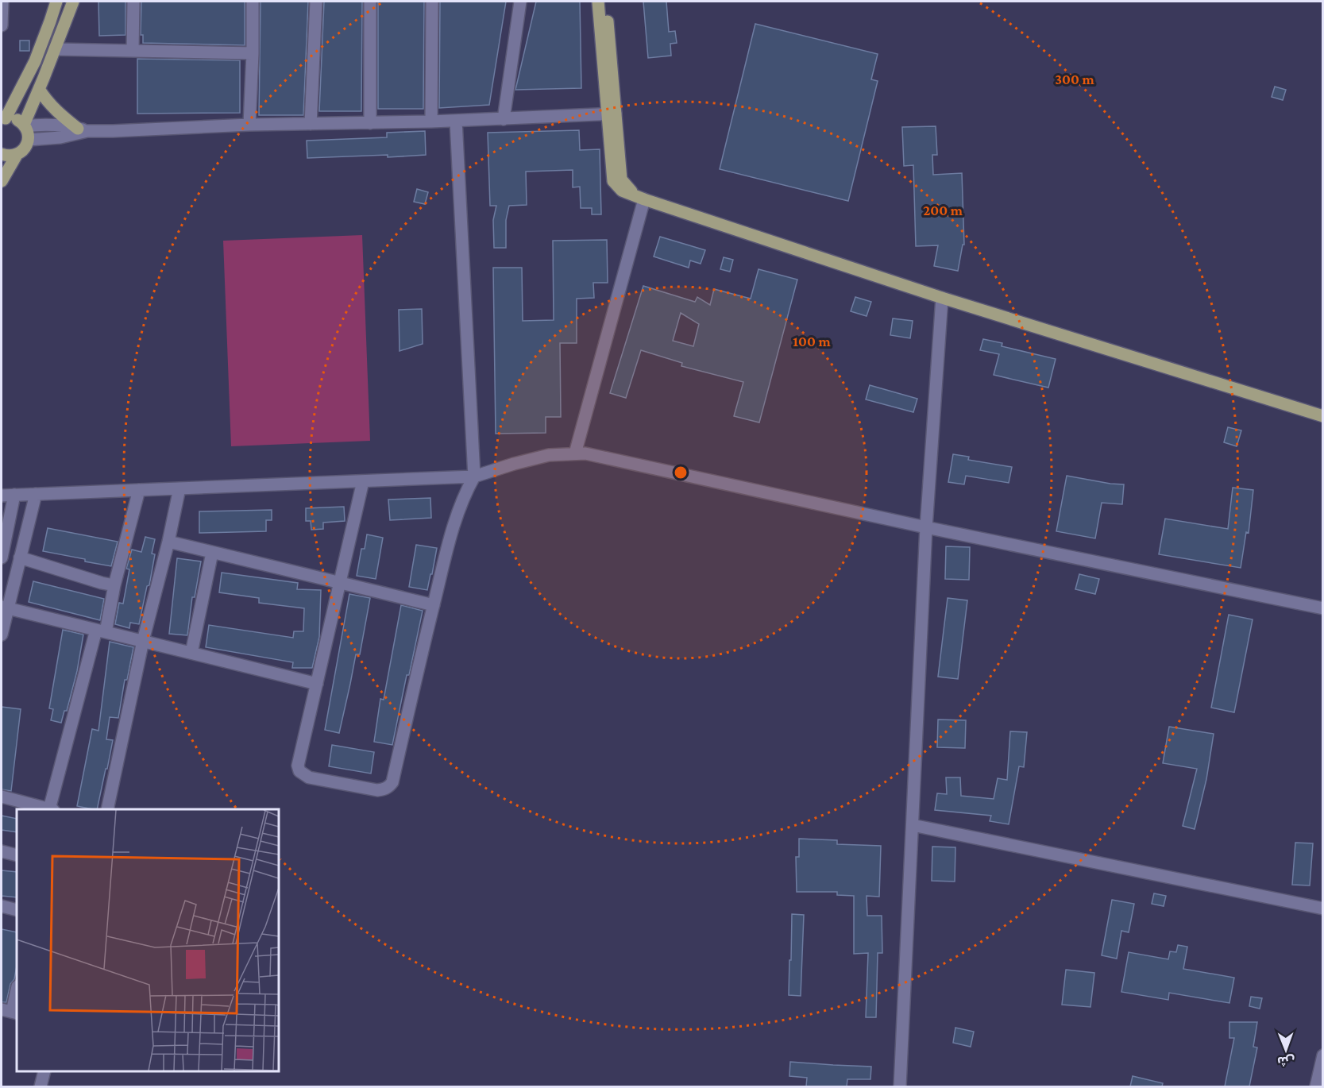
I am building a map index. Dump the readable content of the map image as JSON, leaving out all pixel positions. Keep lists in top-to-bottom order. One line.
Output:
{"north":"bottom","rings":["300 m","200 m","100 m"]}
